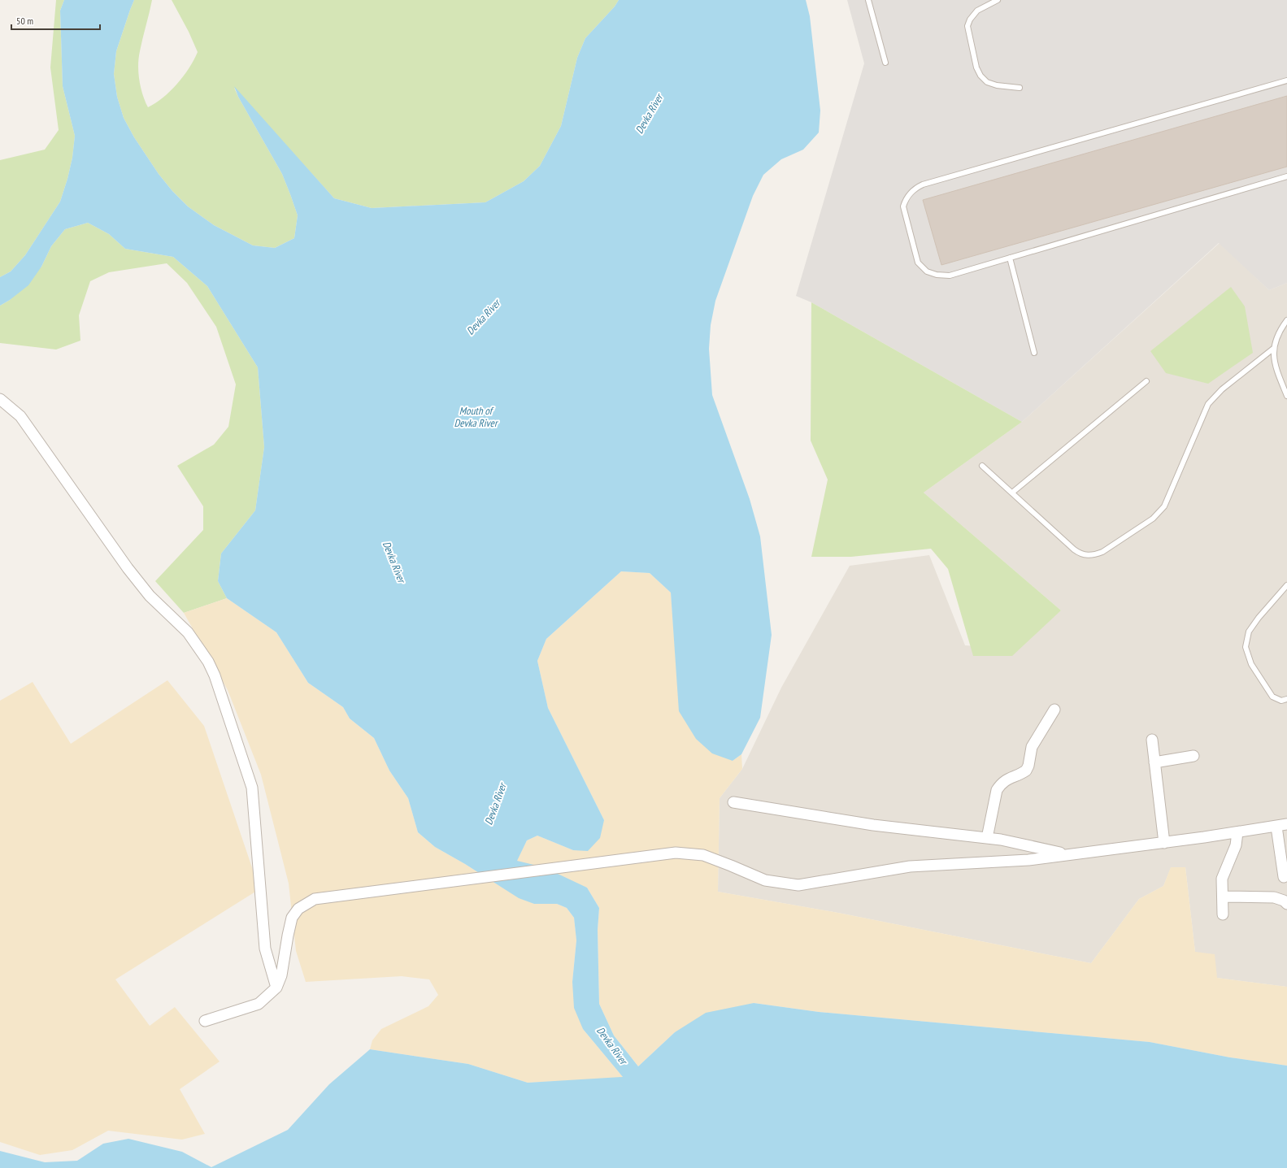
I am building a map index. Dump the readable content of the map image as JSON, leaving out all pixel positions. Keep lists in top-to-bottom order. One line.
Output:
{"water":["Devka River","Mouth of Devka River"],"scale_bar":"50 m"}
